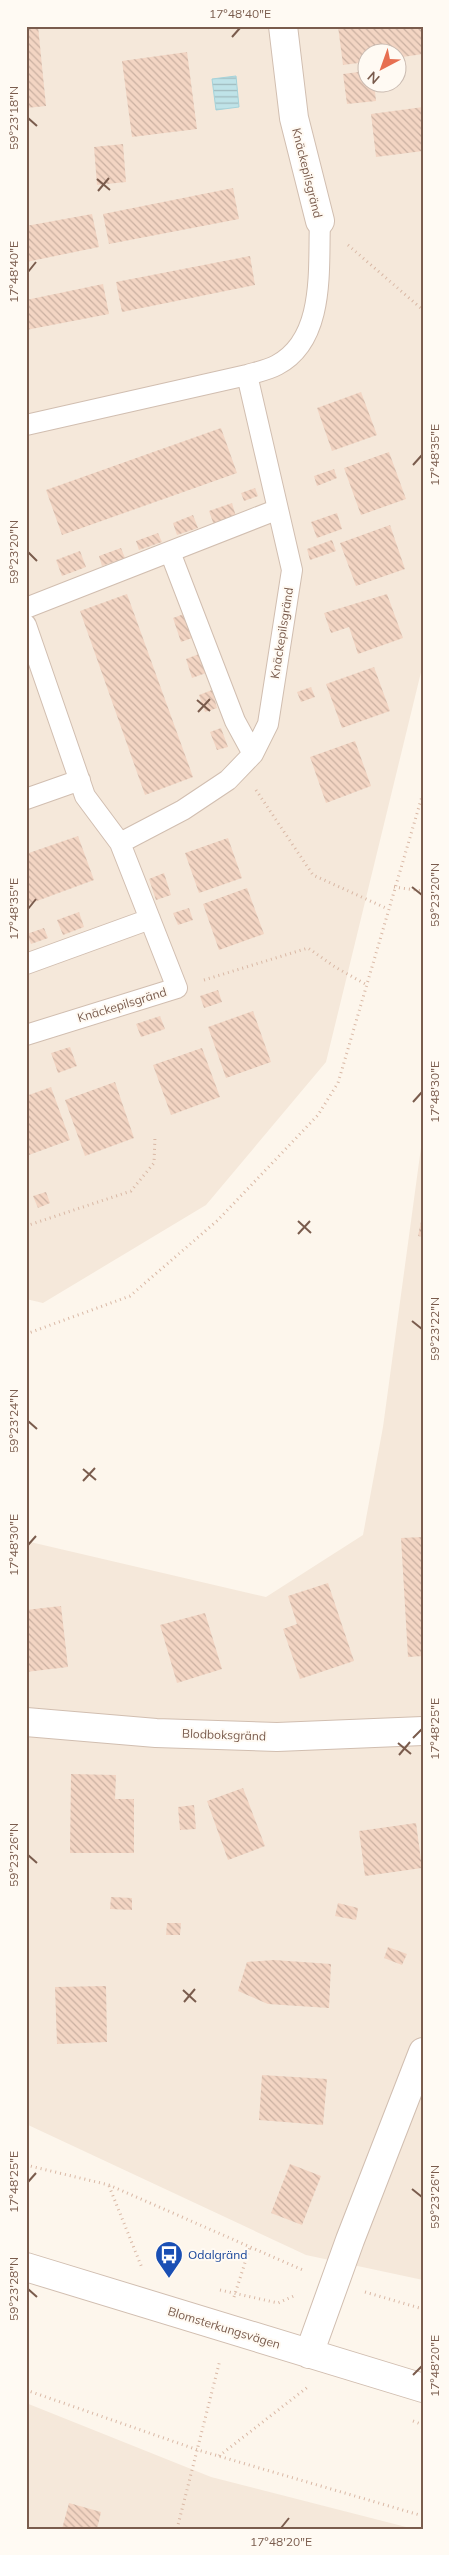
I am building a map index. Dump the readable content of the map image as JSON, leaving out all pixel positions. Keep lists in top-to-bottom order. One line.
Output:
{"streets":{"street":["Knäckepilsgränd","Blodboksgränd","Blomsterkungsvägen"]},"places":{"bus stop":["Odalgränd"]},"north":"bottom left","coordinates":["17°48'40\"E","59°23'18\"N","17°48'35\"E","59°23'20\"N","17°48'30\"E","59°23'22\"N","59°23'24\"N","17°48'25\"E","59°23'26\"N","59°23'28\"N","17°48'20\"E"]}
